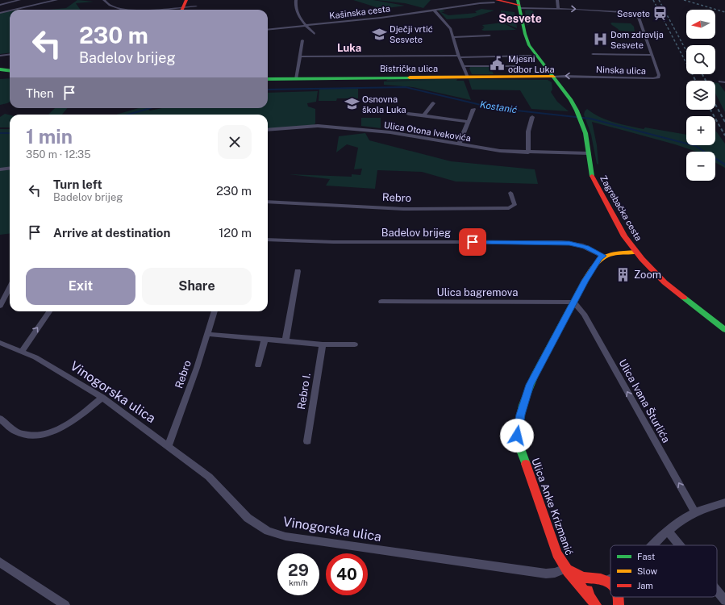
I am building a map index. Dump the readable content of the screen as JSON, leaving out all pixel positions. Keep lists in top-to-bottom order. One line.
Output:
{"streets":{"main road":["Bistrička ulica","Zagrebačka cesta","Ulica Anke Krizmanić"],"street":["Kašinska cesta","Ninska ulica","Ulica Otona Ivekovića","Rebro","Badelov brijeg","Ulica bagremova","Rebro I.","Vinogorska ulica","Ulica Ivana Šturlića"]},"crossings":[["Bistrička ulica","Ninska ulica"],["Bistrička ulica","Zagrebačka cesta"],["Ninska ulica","Zagrebačka cesta"],["Ulica Otona Ivekovića","Zagrebačka cesta"],["Rebro","Vinogorska ulica"],["Badelov brijeg","Ulica Anke Krizmanić"],["Ulica bagremova","Ulica Ivana Šturlića"],["Ulica bagremova","Ulica Anke Krizmanić"],["Vinogorska ulica","Ulica Anke Krizmanić"],["Ulica Ivana Šturlića","Ulica Anke Krizmanić"]],"one_way":["Ulica Ivana Šturlića"],"districts":["Sesvete","Luka"],"water":["Kostanić"],"places":{"station":["Sesvete"],"school or university":["Dječji vrtić Sesvete","Osnovna škola Luka"],"hospital":["Dom zdravlja Sesvete"],"public building":["Mjesni odbor Luka"],"building":["Zoom"]},"legend":["Fast","Slow","Jam"],"north":"left","page":{"map_buttons":["+","−"],"turn":["230 m","Badelov brijeg"],"then":"Then","heading":["1 min","350 m · 12:35"],"list":[{"name":"Turn left","note":"Badelov brijeg","value":"230 m"},{"name":"Arrive at destination","value":"120 m"}],"buttons":["Exit","Share"],"speed":"29 km/h","limit":"40"}}
